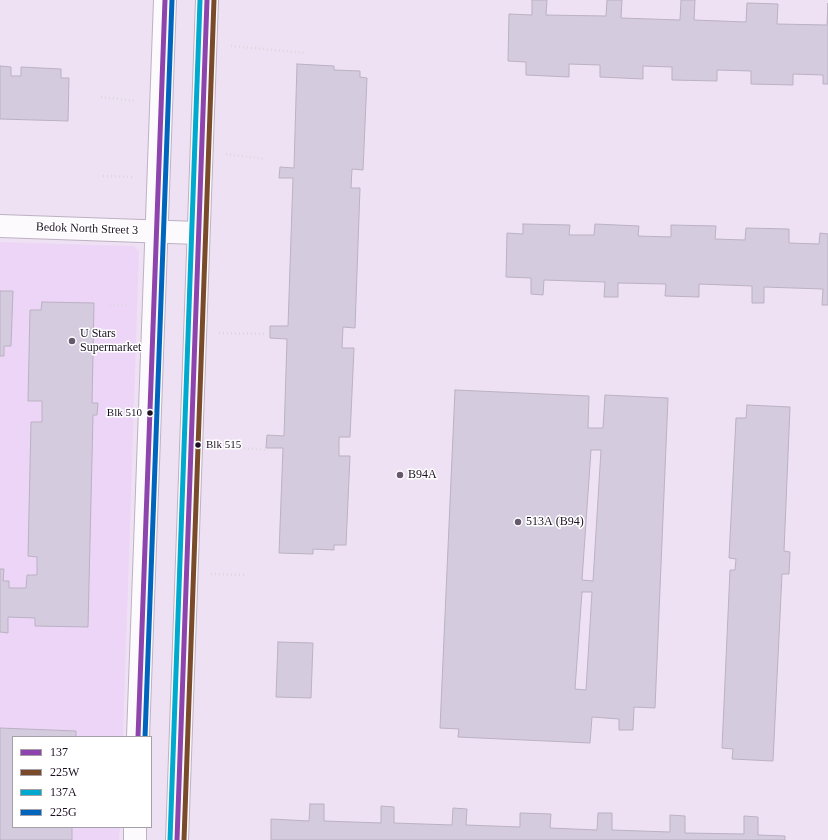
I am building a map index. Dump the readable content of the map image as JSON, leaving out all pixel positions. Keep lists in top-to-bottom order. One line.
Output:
{"streets":{"street":["Bedok North Street 3"]},"places":["U Stars Supermarket","Blk 510","Blk 515","B94A","513A (B94)"],"lines":["transit line 137","transit line 225W","transit line 137A","transit line 225G"],"legend":["137","225W","137A","225G"]}
